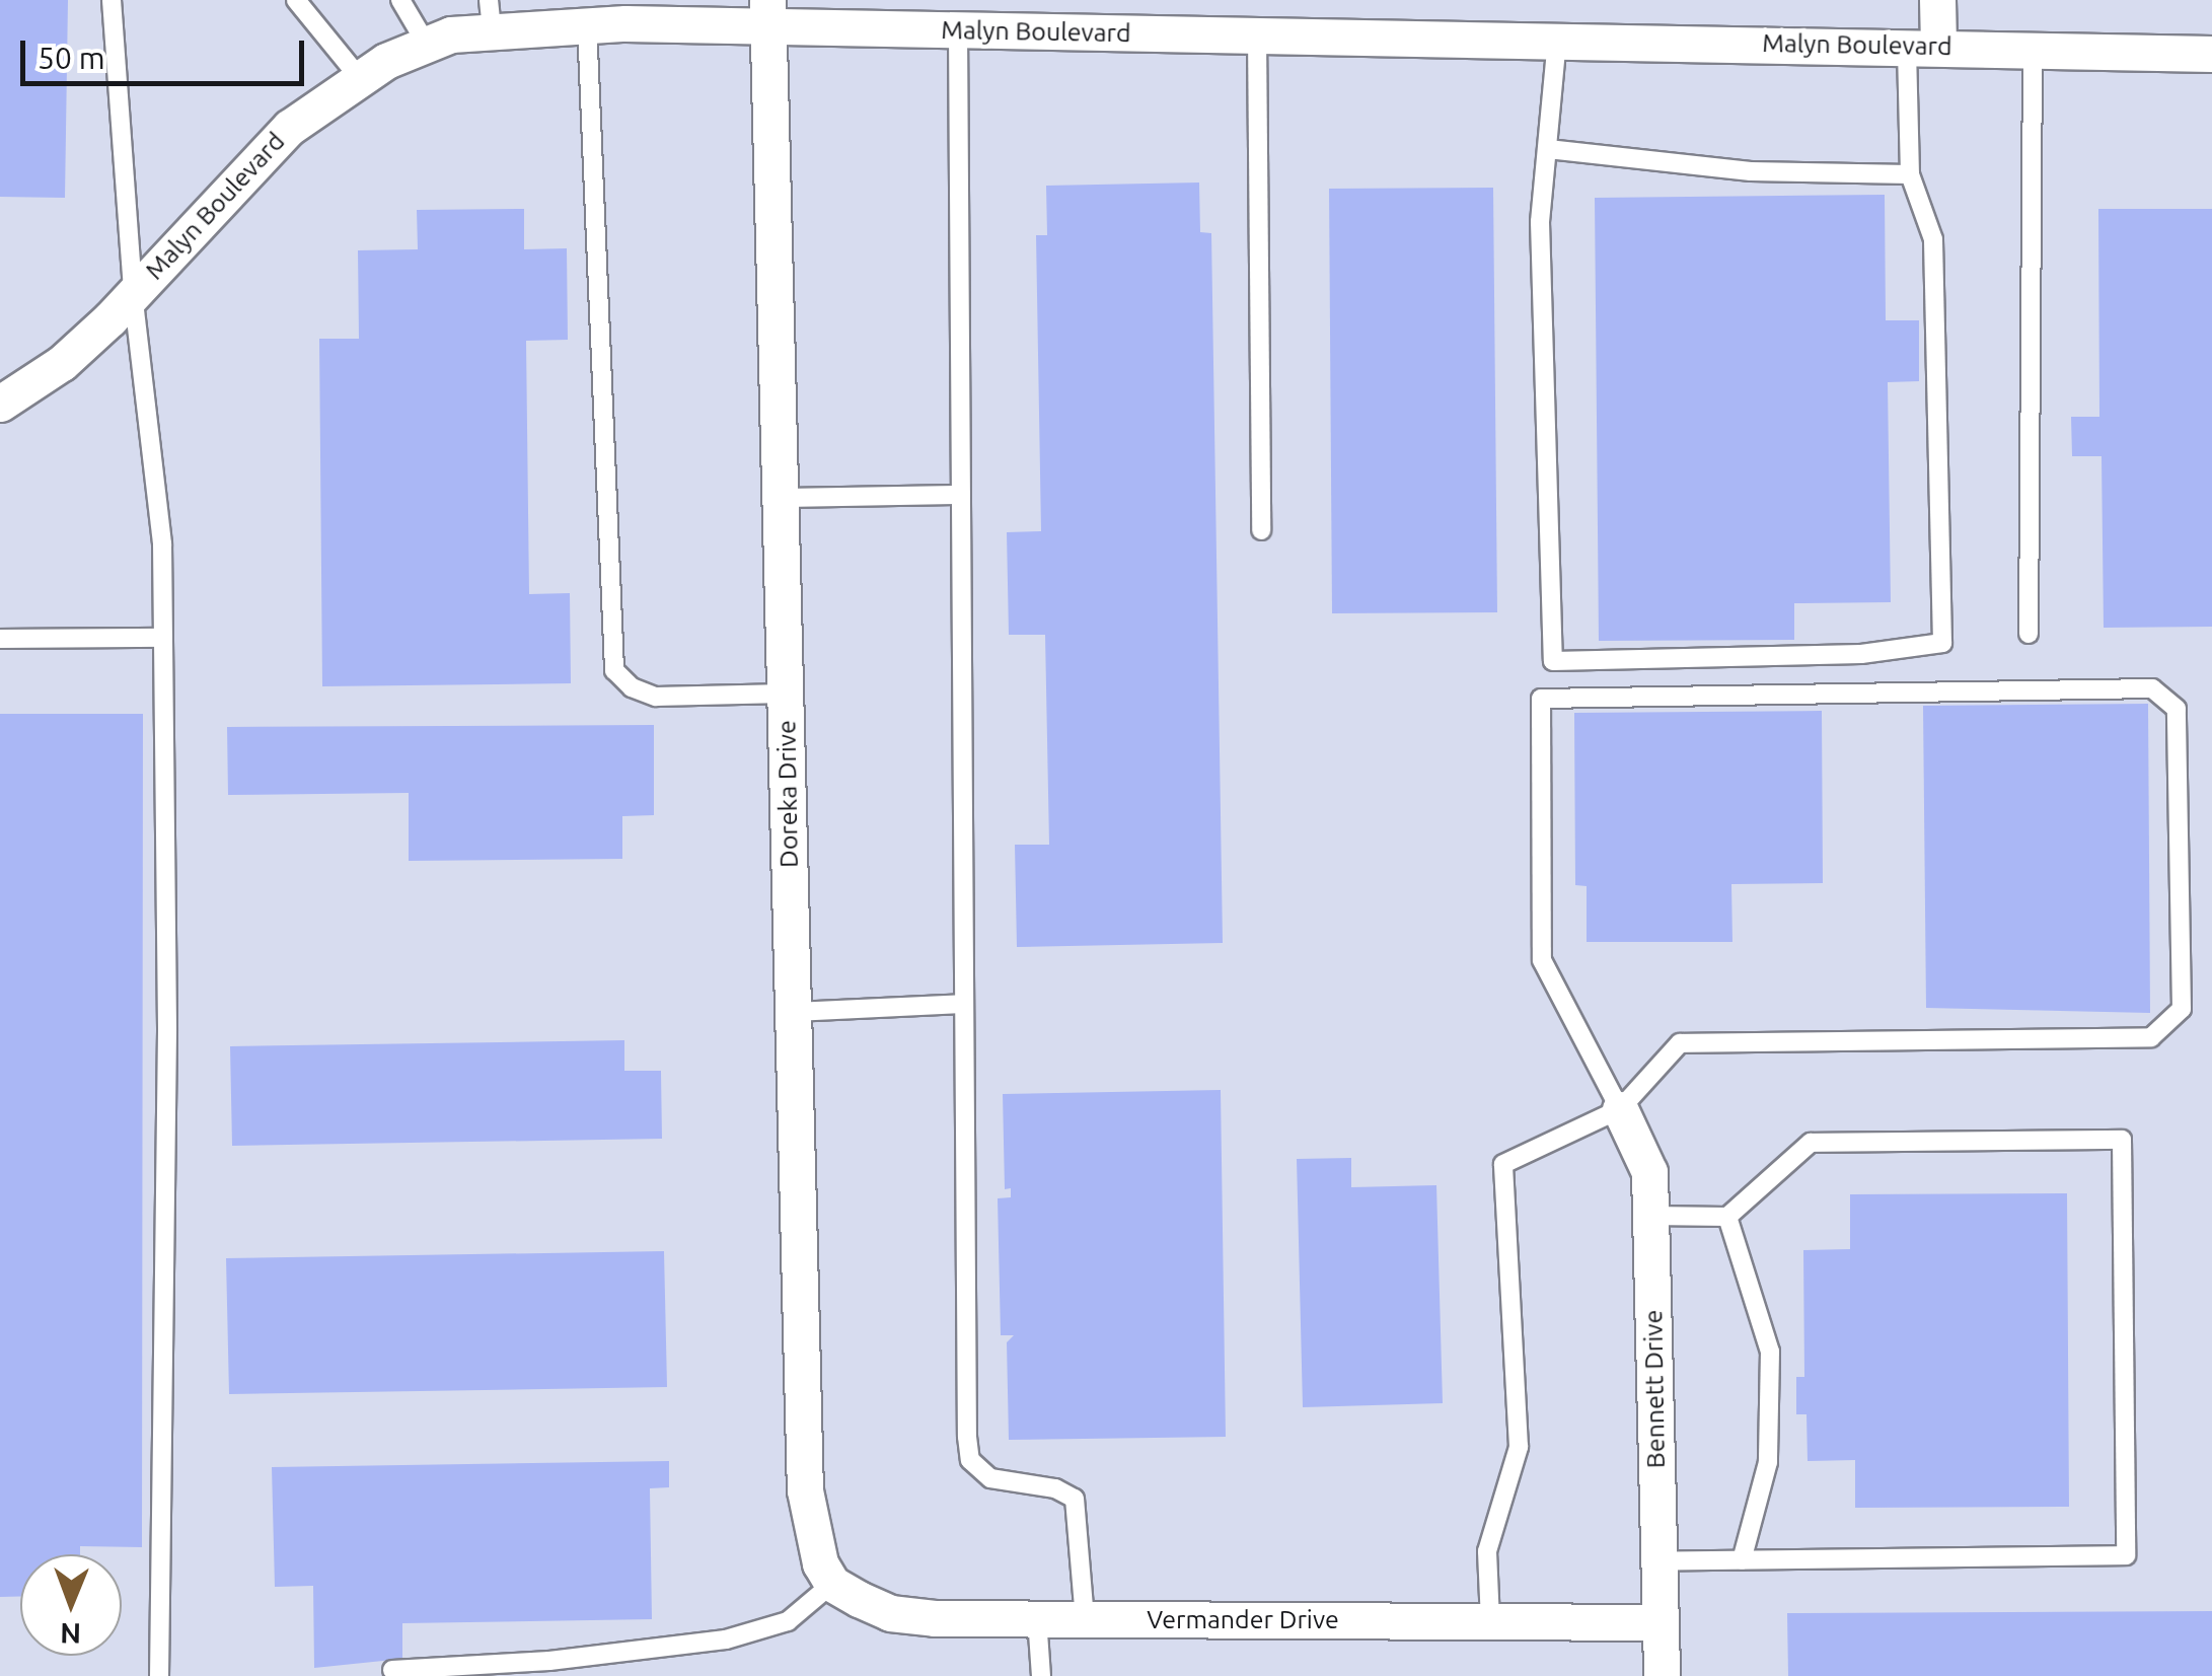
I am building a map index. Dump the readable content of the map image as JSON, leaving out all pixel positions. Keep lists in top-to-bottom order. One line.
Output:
{"streets":{"street":["Malyn Boulevard","Doreka Drive","Bennett Drive","Vermander Drive"]},"crossings":[["Malyn Boulevard","Doreka Drive"],["Doreka Drive","Vermander Drive"],["Bennett Drive","Vermander Drive"]],"scale_bar":"50 m","north":"bottom"}
